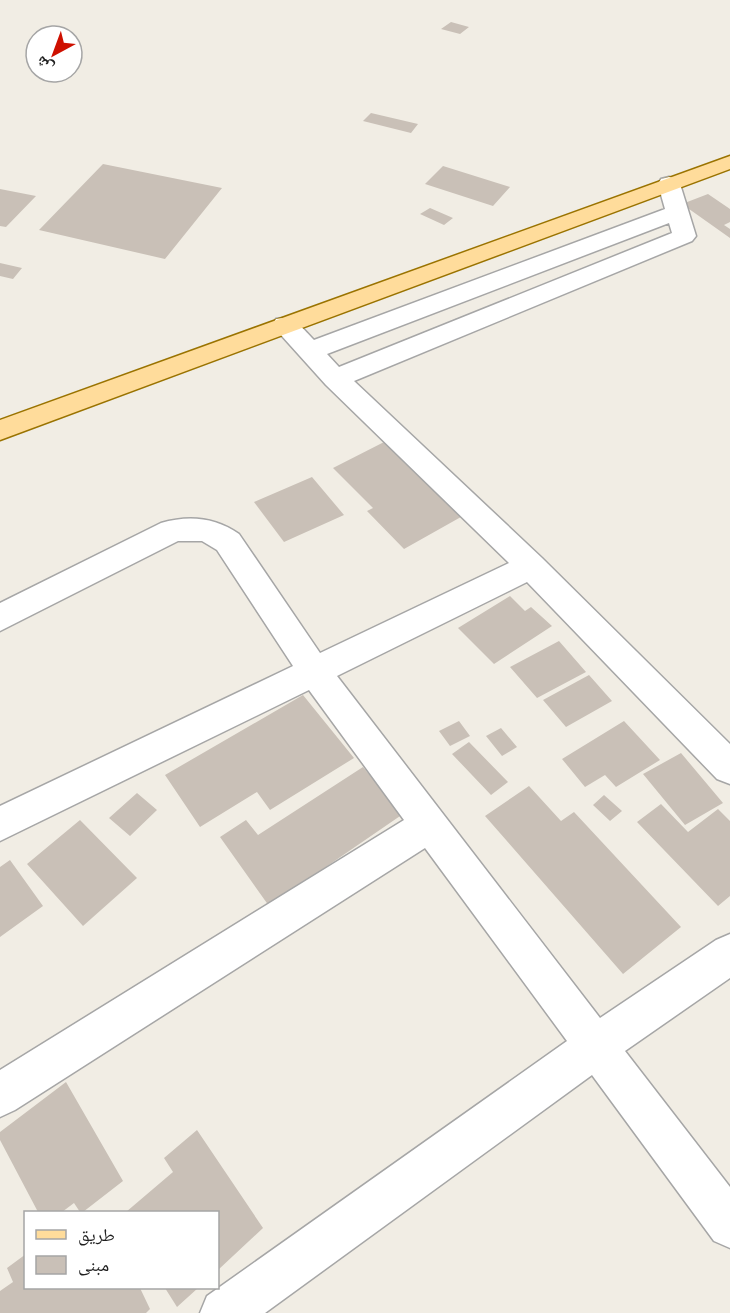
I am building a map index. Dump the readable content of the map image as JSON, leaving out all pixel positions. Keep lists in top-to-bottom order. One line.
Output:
{"legend":["طريق","مبنى"],"north":"bottom left"}
